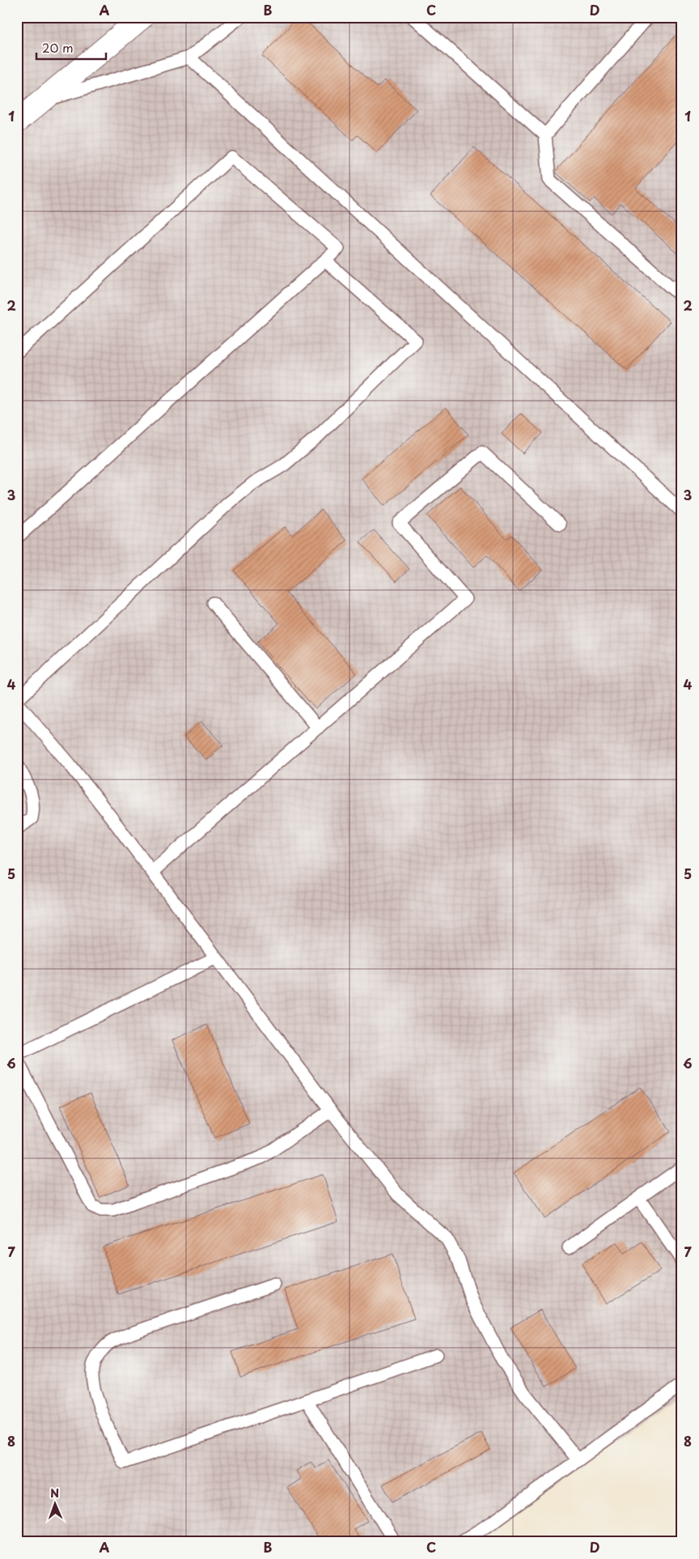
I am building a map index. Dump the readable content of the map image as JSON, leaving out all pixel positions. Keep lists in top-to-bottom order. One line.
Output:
{"scale_bar":"20 m","north":"top","grid":{"columns":["A","B","C","D"],"rows":["1","2","3","4","5","6","7","8"]}}
